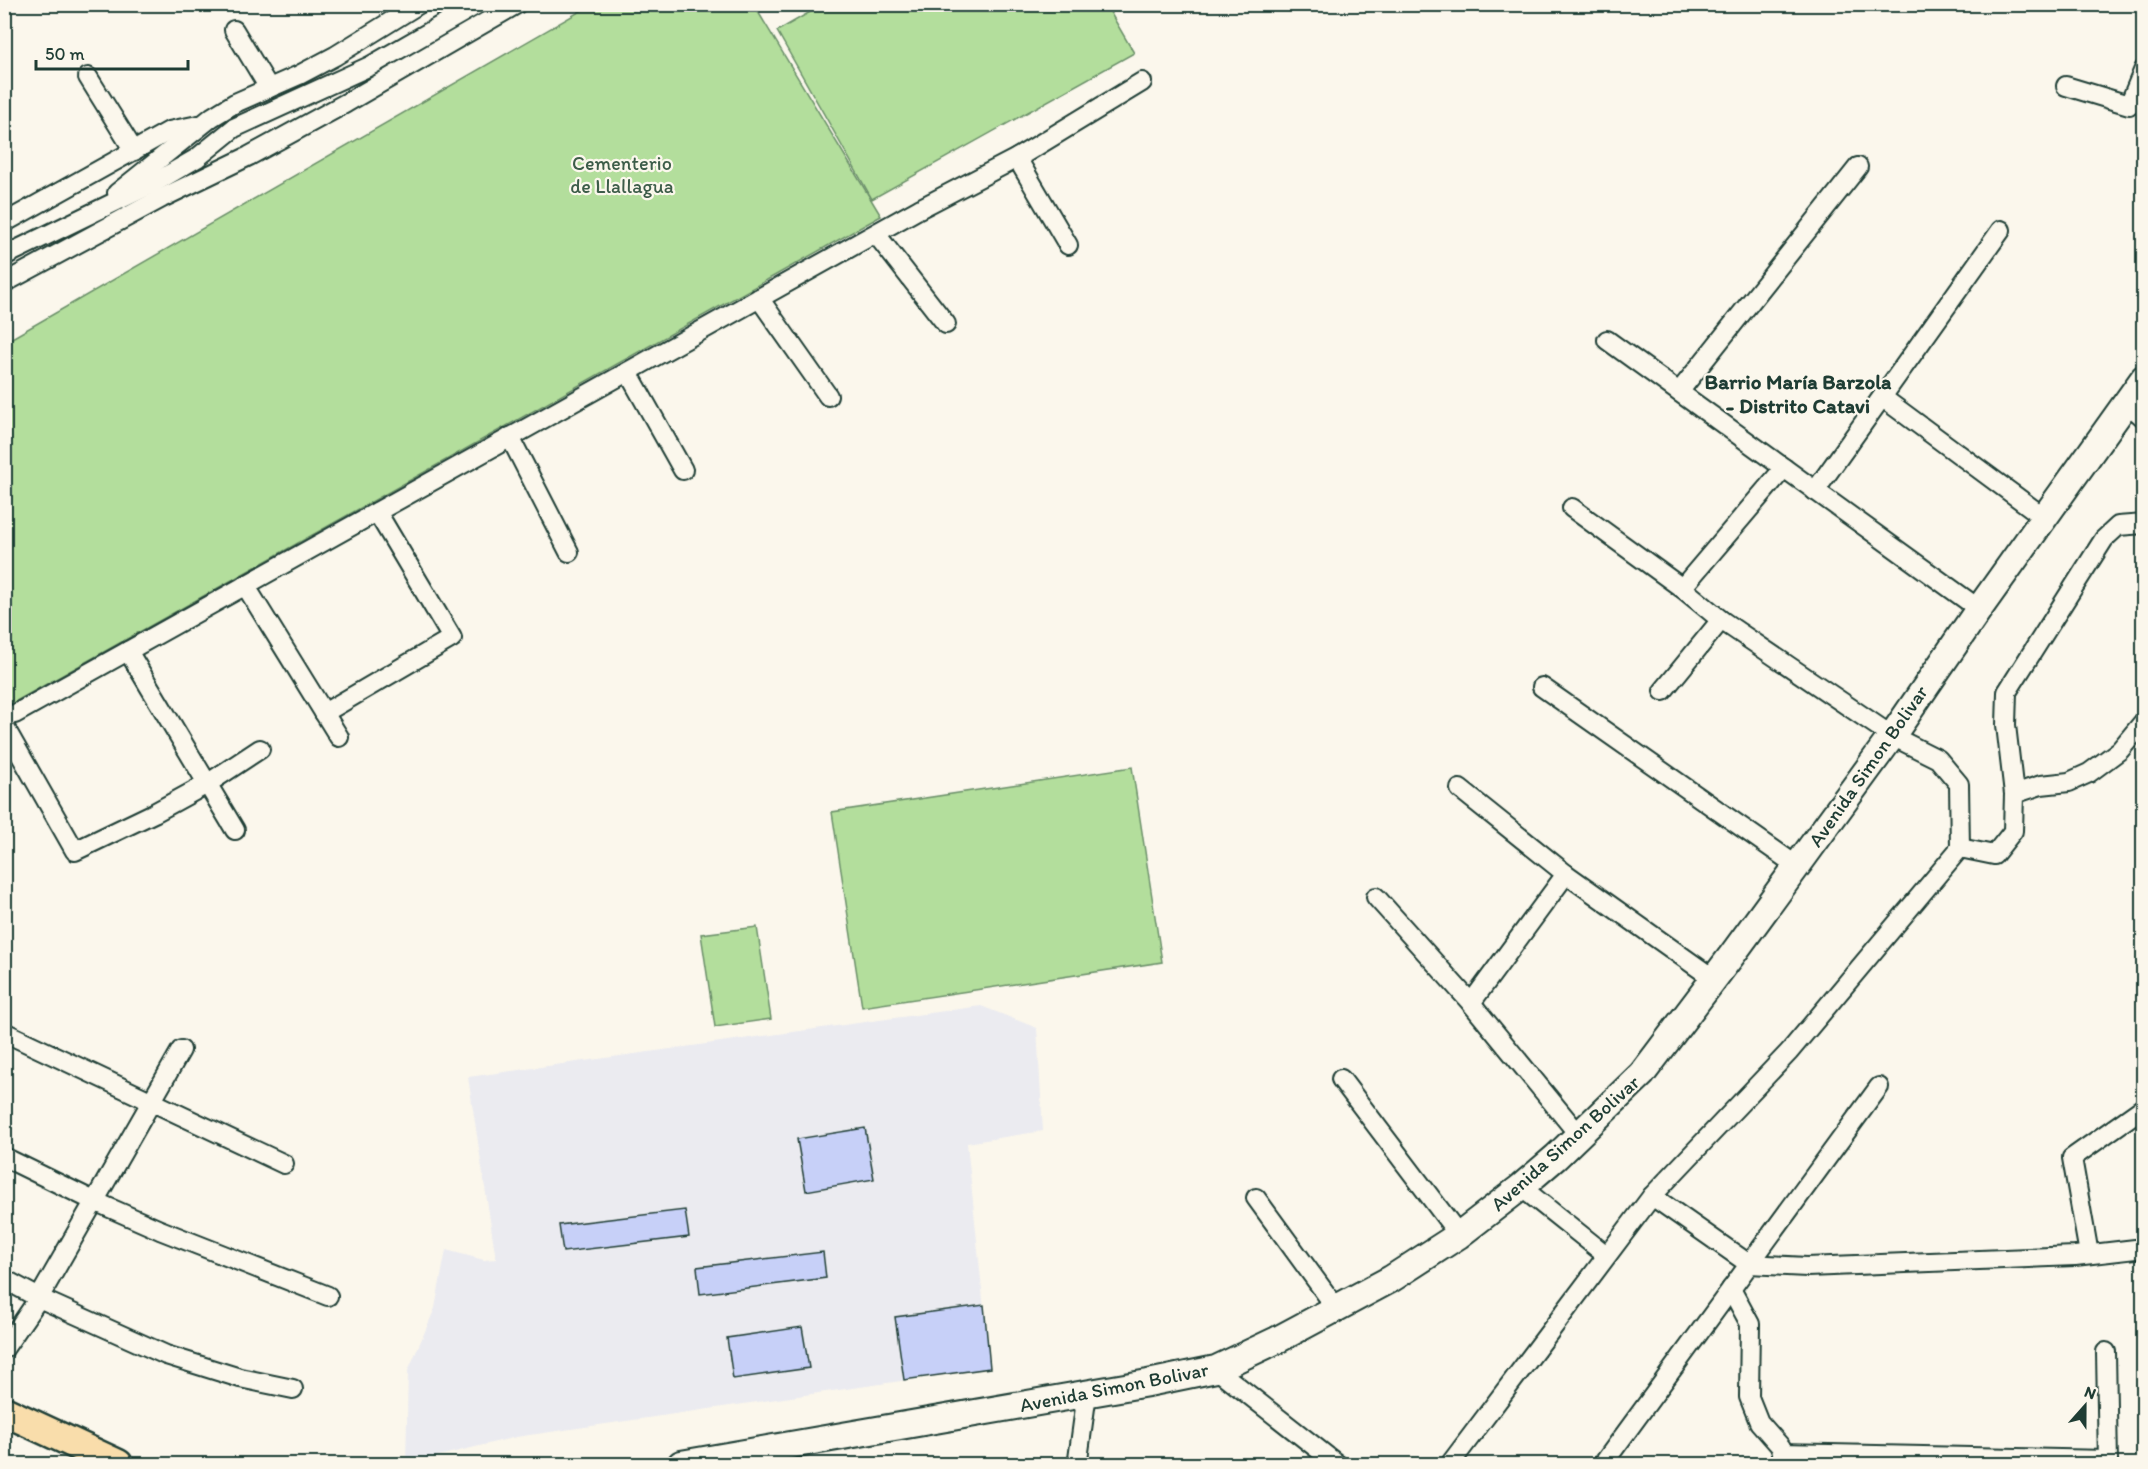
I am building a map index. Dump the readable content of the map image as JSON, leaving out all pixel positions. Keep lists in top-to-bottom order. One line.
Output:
{"streets":{"main road":["Avenida Simon Bolivar"]},"districts":["Barrio María Barzola - Distrito Catavi"],"parks":["Cementerio de Llallagua"],"scale_bar":"50 m","north":"top"}
